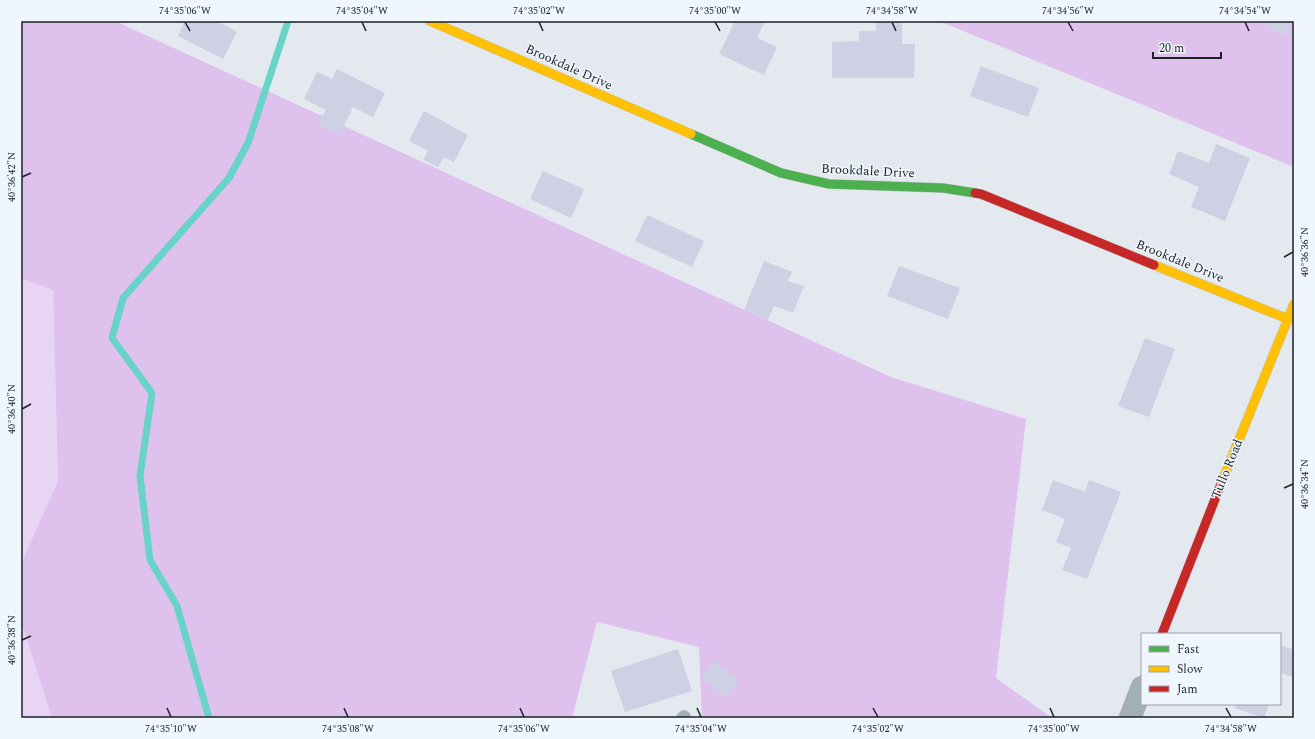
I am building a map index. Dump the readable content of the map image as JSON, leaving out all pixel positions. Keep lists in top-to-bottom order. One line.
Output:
{"streets":{"street":["Brookdale Drive","Tullo Road"]},"crossings":[["Brookdale Drive","Tullo Road"]],"legend":["Fast","Slow","Jam"],"scale_bar":"20 m","coordinates":["74°35'06\"W","74°35'04\"W","74°35'02\"W","74°35'00\"W","74°34'58\"W","74°34'56\"W","74°34'54\"W","40°36'42\"N","40°36'36\"N","40°36'40\"N","40°36'34\"N","40°36'38\"N","74°35'10\"W","74°35'08\"W"]}
